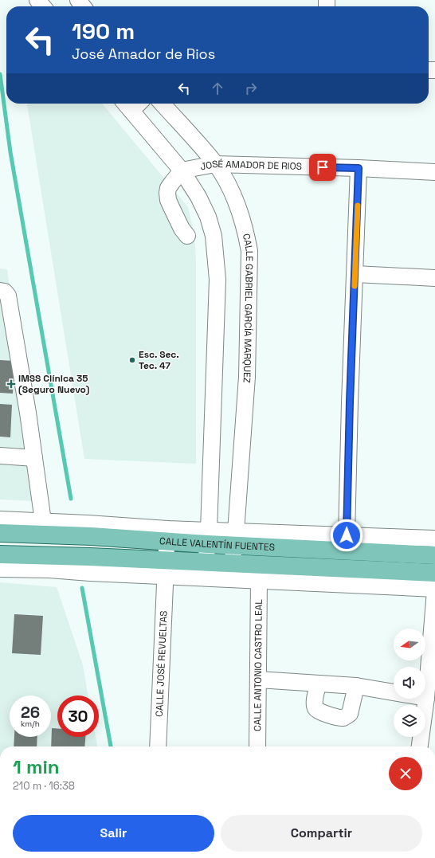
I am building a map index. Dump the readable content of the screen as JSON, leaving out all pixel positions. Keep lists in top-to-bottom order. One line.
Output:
{"streets":{"main road":["CALLE VALENTÍN FUENTES"],"street":["JOSÉ AMADOR DE RIOS","CALLE GABRIEL GARCÍA MARQUEZ","CALLE JOSÉ REVUELTAS","CALLE ANTONIO CASTRO LEAL"]},"crossings":[["JOSÉ AMADOR DE RIOS","CALLE GABRIEL GARCÍA MARQUEZ"],["CALLE GABRIEL GARCÍA MARQUEZ","CALLE VALENTÍN FUENTES"],["CALLE VALENTÍN FUENTES","CALLE JOSÉ REVUELTAS"]],"places":{"other":["Esc. Sec. Tec. 47"],"health":["IMSS Clínica 35 (Seguro Nuevo)"]},"north":"left","page":{"turn":["190 m","José Amador de Rios"],"speed":"26 km/h","limit":"30","heading":["1 min","210 m · 16:38"],"buttons":["Salir","Compartir"]}}
